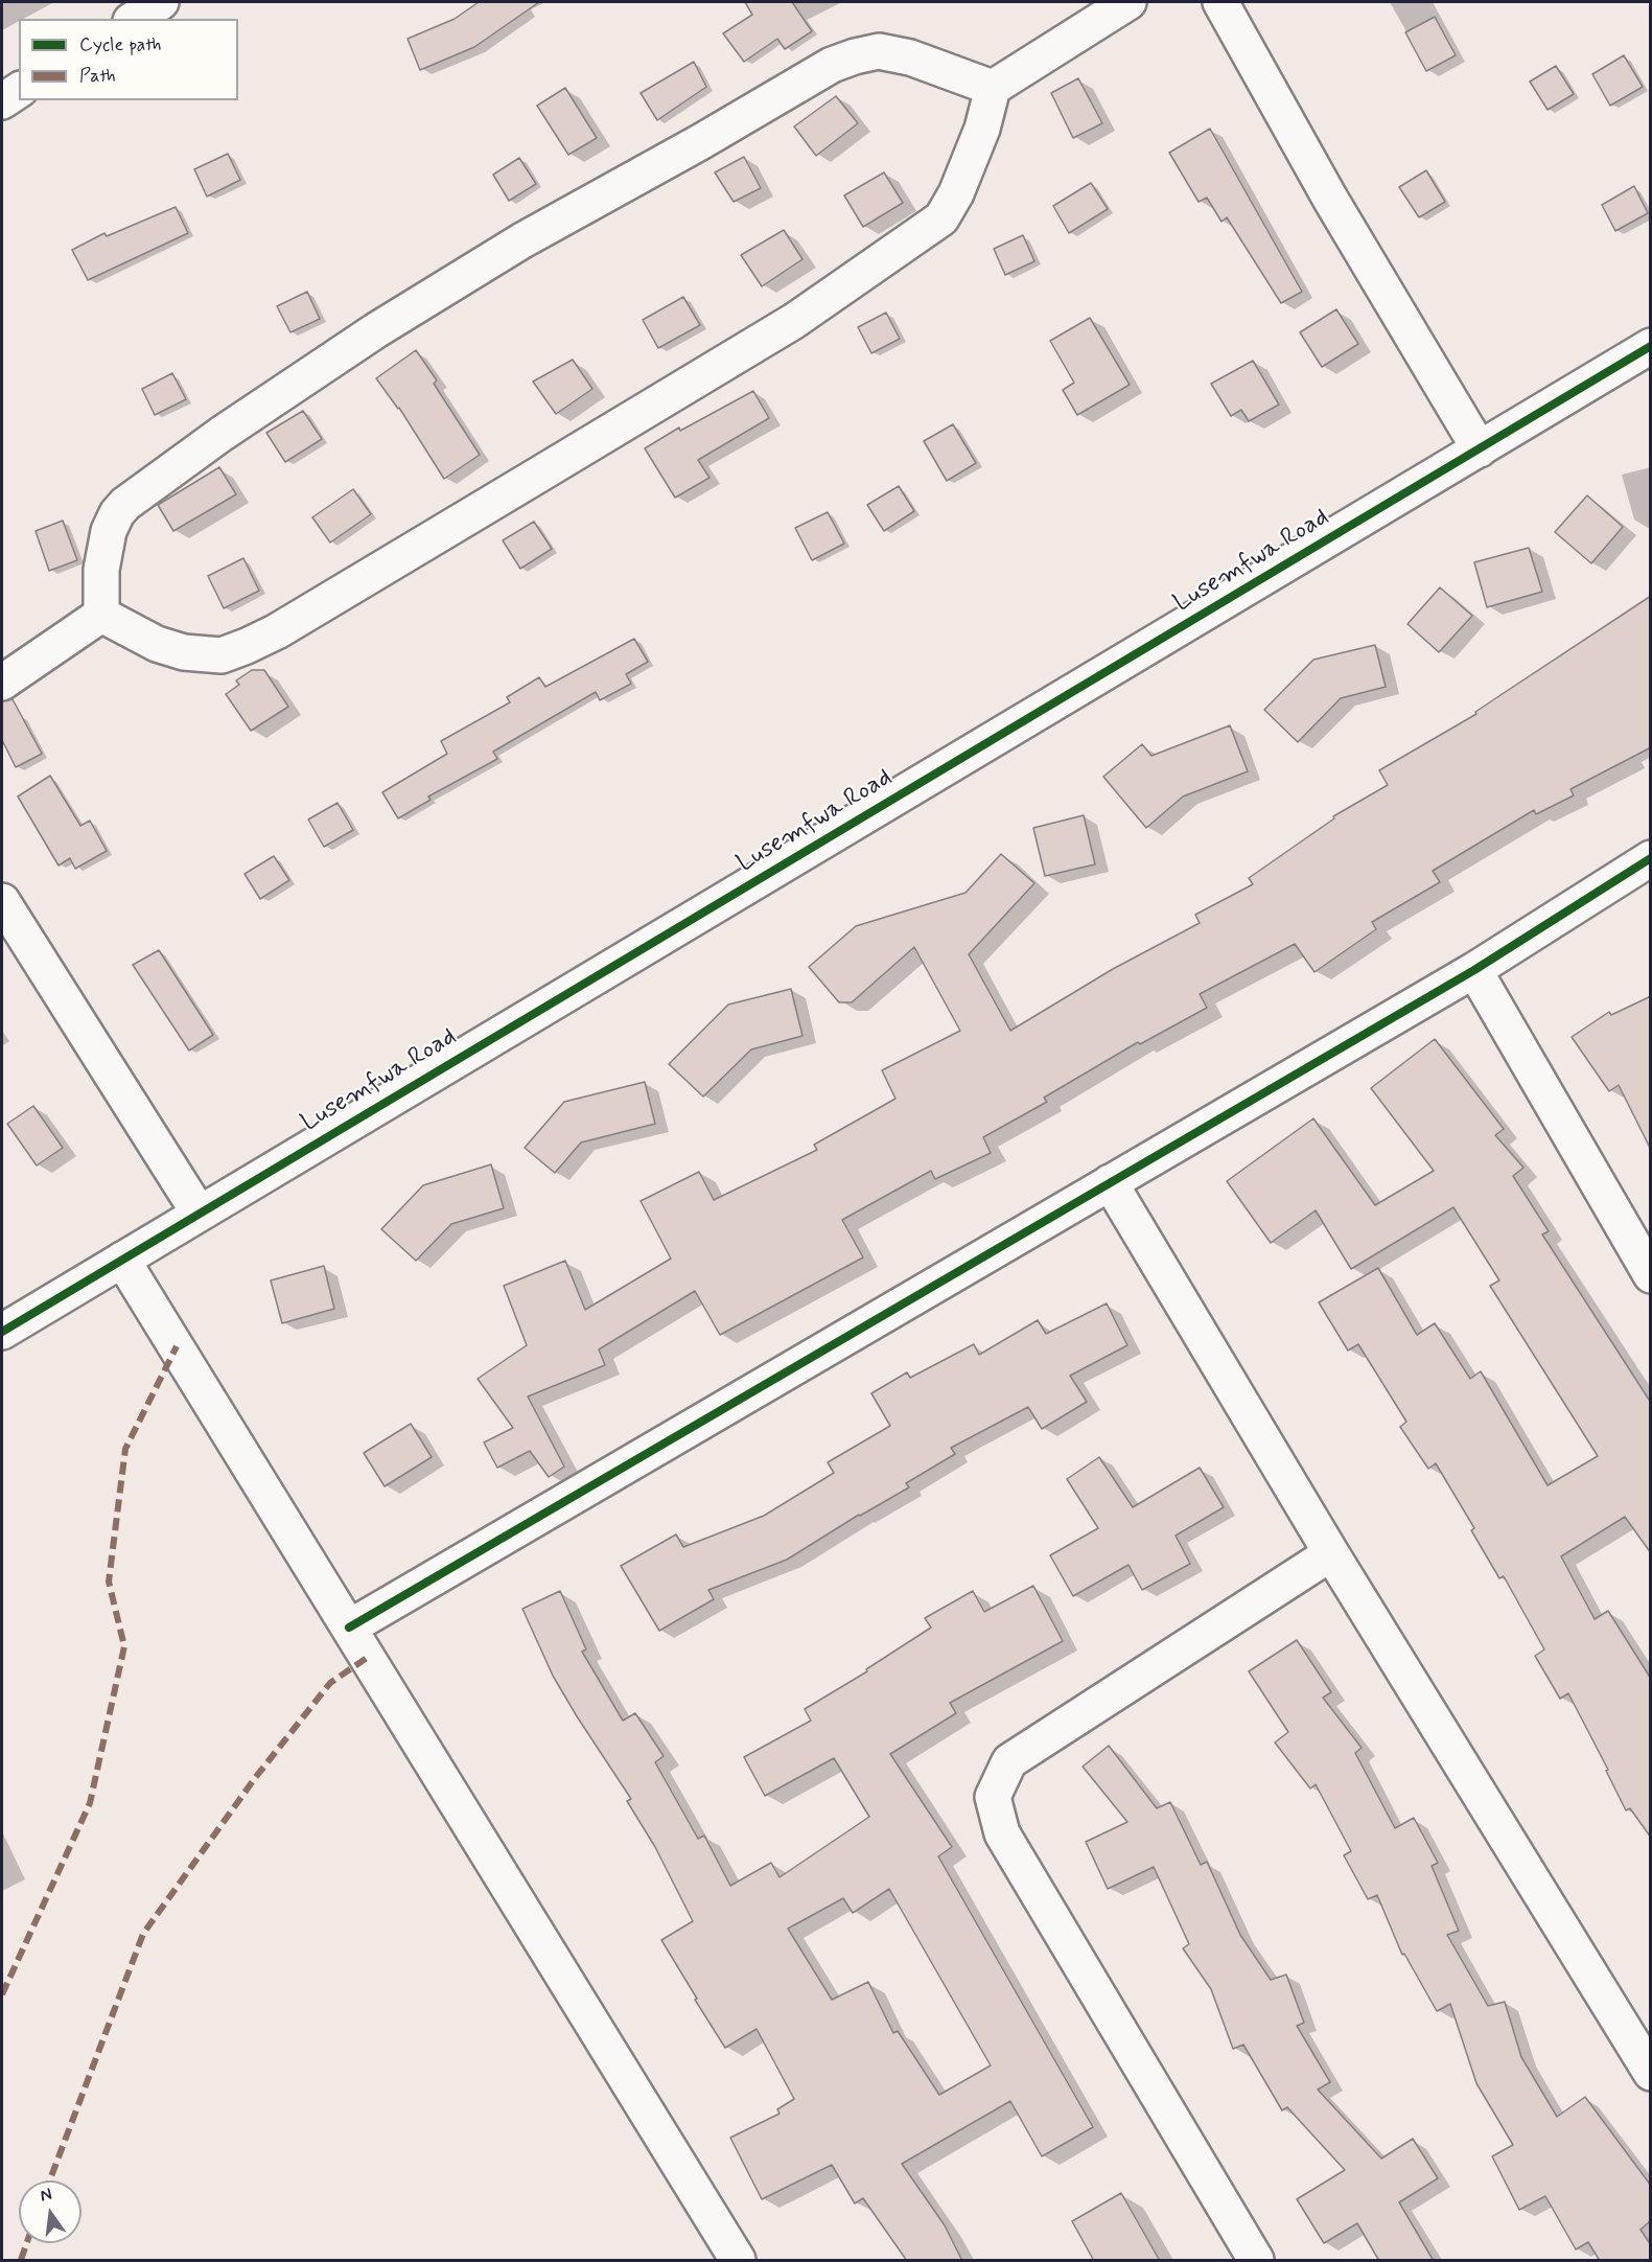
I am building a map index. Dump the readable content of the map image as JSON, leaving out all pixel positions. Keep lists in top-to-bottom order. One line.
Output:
{"streets":{"street":["Lusemfwa Road"]},"legend":["Cycle path","Path"],"north":"top"}
